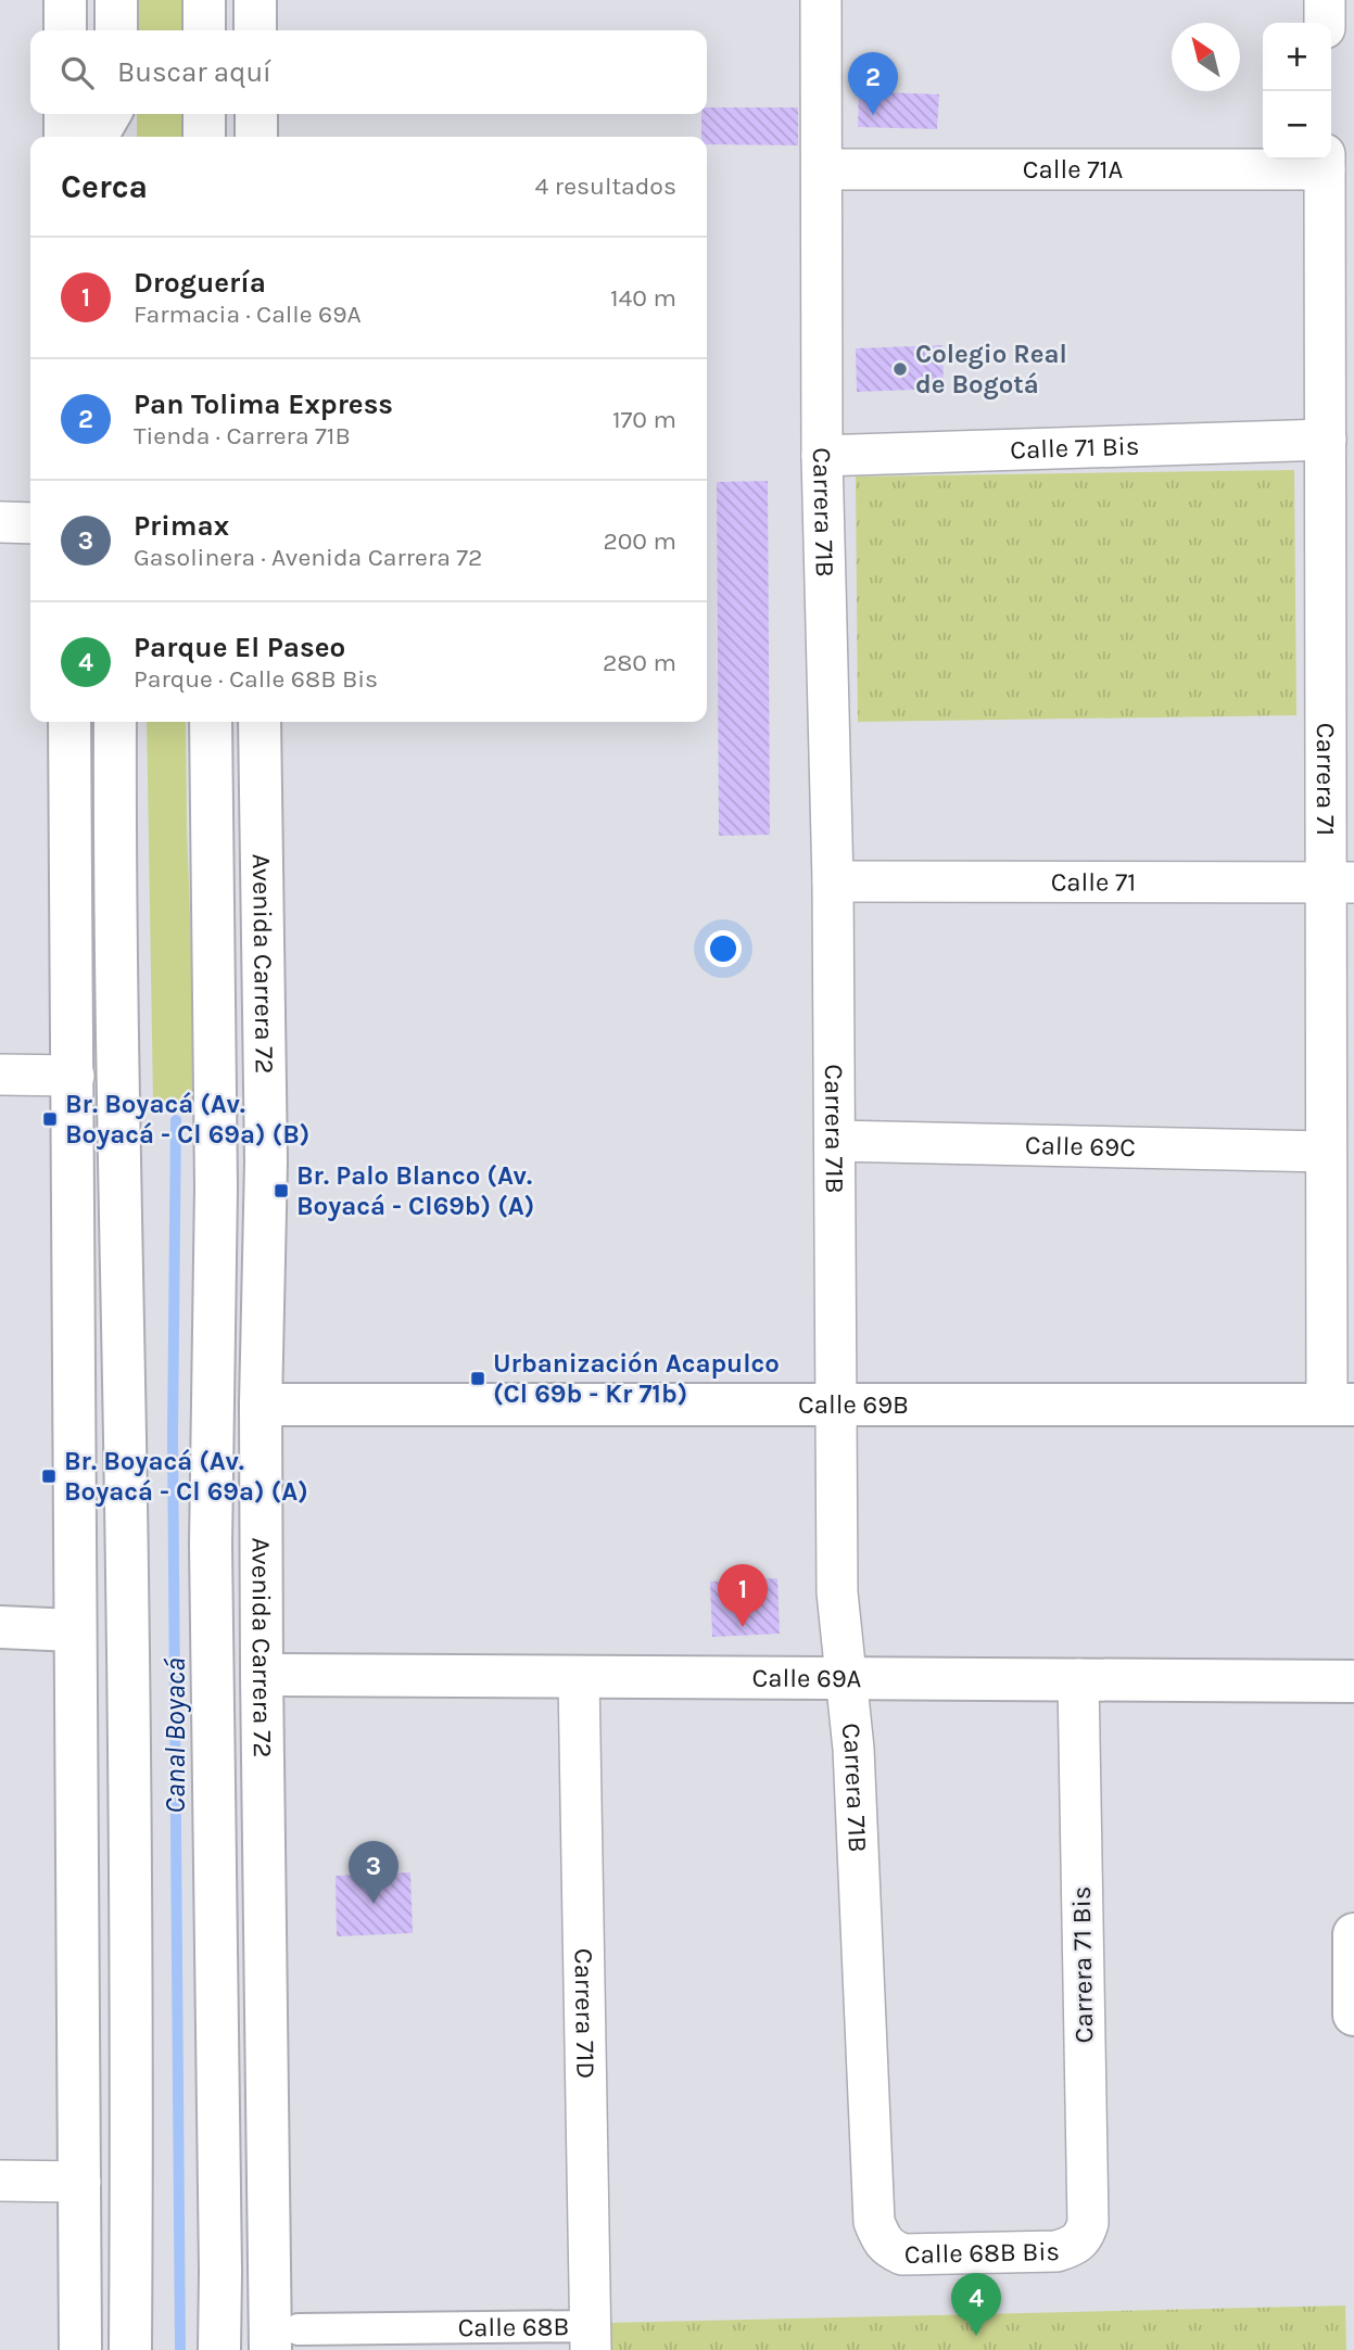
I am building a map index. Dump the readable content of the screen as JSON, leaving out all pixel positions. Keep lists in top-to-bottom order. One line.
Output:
{"streets":{"main road":["Avenida Carrera 72","Calle 69B","Calle 69A"],"street":["Calle 71A","Calle 71 Bis","Carrera 71B","Carrera 71","Calle 71","Calle 69C","Carrera 71 Bis","Carrera 71D","Calle 68B Bis","Calle 68B"]},"crossings":[["Calle 71A","Carrera 71B"],["Calle 71A","Carrera 71"],["Calle 71 Bis","Carrera 71B"],["Calle 71 Bis","Carrera 71"],["Carrera 71B","Calle 71"],["Carrera 71B","Calle 69C"],["Carrera 71B","Calle 69B"],["Carrera 71B","Calle 69A"],["Carrera 71B","Calle 68B Bis"],["Carrera 71","Calle 71"],["Carrera 71","Calle 69C"],["Carrera 71","Calle 69B"],["Avenida Carrera 72","Calle 69B"],["Avenida Carrera 72","Calle 69A"],["Avenida Carrera 72","Calle 68B"],["Calle 69A","Carrera 71 Bis"],["Calle 69A","Carrera 71D"],["Carrera 71 Bis","Calle 68B Bis"],["Carrera 71D","Calle 68B"]],"water":["Canal Boyacá"],"places":{"other":["Colegio Real de Bogotá"],"transit":["Br. Boyacá (Av. Boyacá - Cl 69a) (B)","Br. Palo Blanco (Av. Boyacá - Cl69b) (A)","Urbanización Acapulco (Cl 69b - Kr 71b)","Br. Boyacá (Av. Boyacá - Cl 69a) (A)"]},"north":"top left","page":{"map_buttons":["+","−"],"search":"Buscar aquí","pins":["2","1","3","4"],"heading":["Cerca","4 resultados"],"list":[{"mark":"1","name":"Droguería","note":"Farmacia · Calle 69A","value":"140 m"},{"mark":"2","name":"Pan Tolima Express","note":"Tienda · Carrera 71B","value":"170 m"},{"mark":"3","name":"Primax","note":"Gasolinera · Avenida Carrera 72","value":"200 m"},{"mark":"4","name":"Parque El Paseo","note":"Parque · Calle 68B Bis","value":"280 m"}]}}
